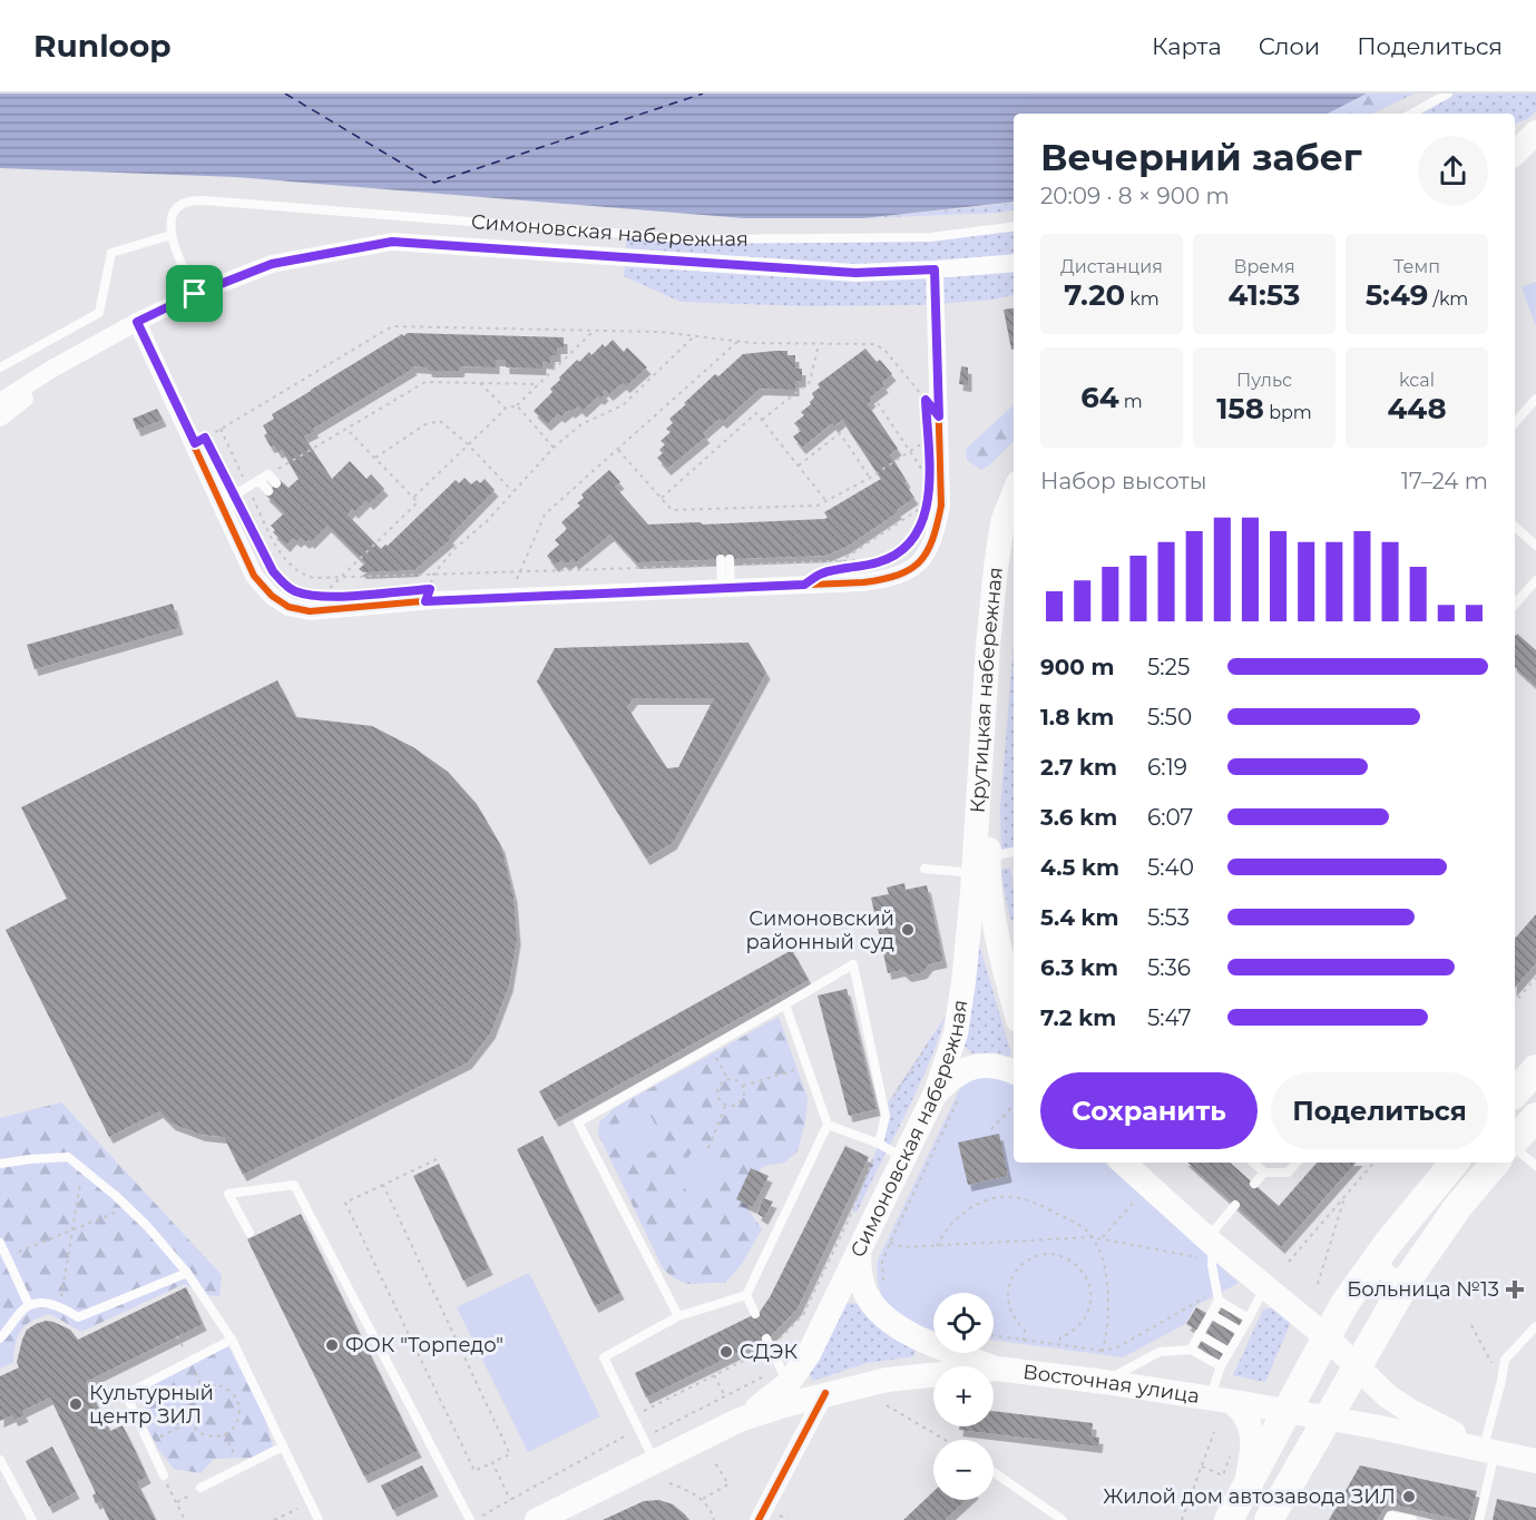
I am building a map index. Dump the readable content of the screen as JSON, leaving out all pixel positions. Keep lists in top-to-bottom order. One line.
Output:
{"streets":{"main road":["Симоновская набережная","Крутицкая набережная","Восточная улица"]},"crossings":[["Симоновская набережная","Крутицкая набережная"],["Симоновская набережная","Восточная улица"]],"places":{"other":["Симоновский районный суд","ФОК \"Торпедо\"","СДЭК","Культурный центр ЗИЛ","Жилой дом автозавода ЗИЛ"],"health":["Больница №13"]},"page":{"header":"Runloop","nav":["Карта","Слои","Поделиться"],"heading":["Вечерний забег","20:09 · 8 × 900 m"],"stats":[["Дистанция","7.20 km"],["Время","41:53"],["Темп","5:49 /km"],["64 m"],["Пульс","158 bpm"],["kcal","448"]],"chart":["Набор высоты","17–24 m"],"list":[{"name":"900 m","note":"5:25"},{"name":"1.8 km","note":"5:50"},{"name":"2.7 km","note":"6:19"},{"name":"3.6 km","note":"6:07"},{"name":"4.5 km","note":"5:40"},{"name":"5.4 km","note":"5:53"},{"name":"6.3 km","note":"5:36"},{"name":"7.2 km","note":"5:47"}],"buttons":["Сохранить","Поделиться"],"map_buttons":["+","−"]}}
